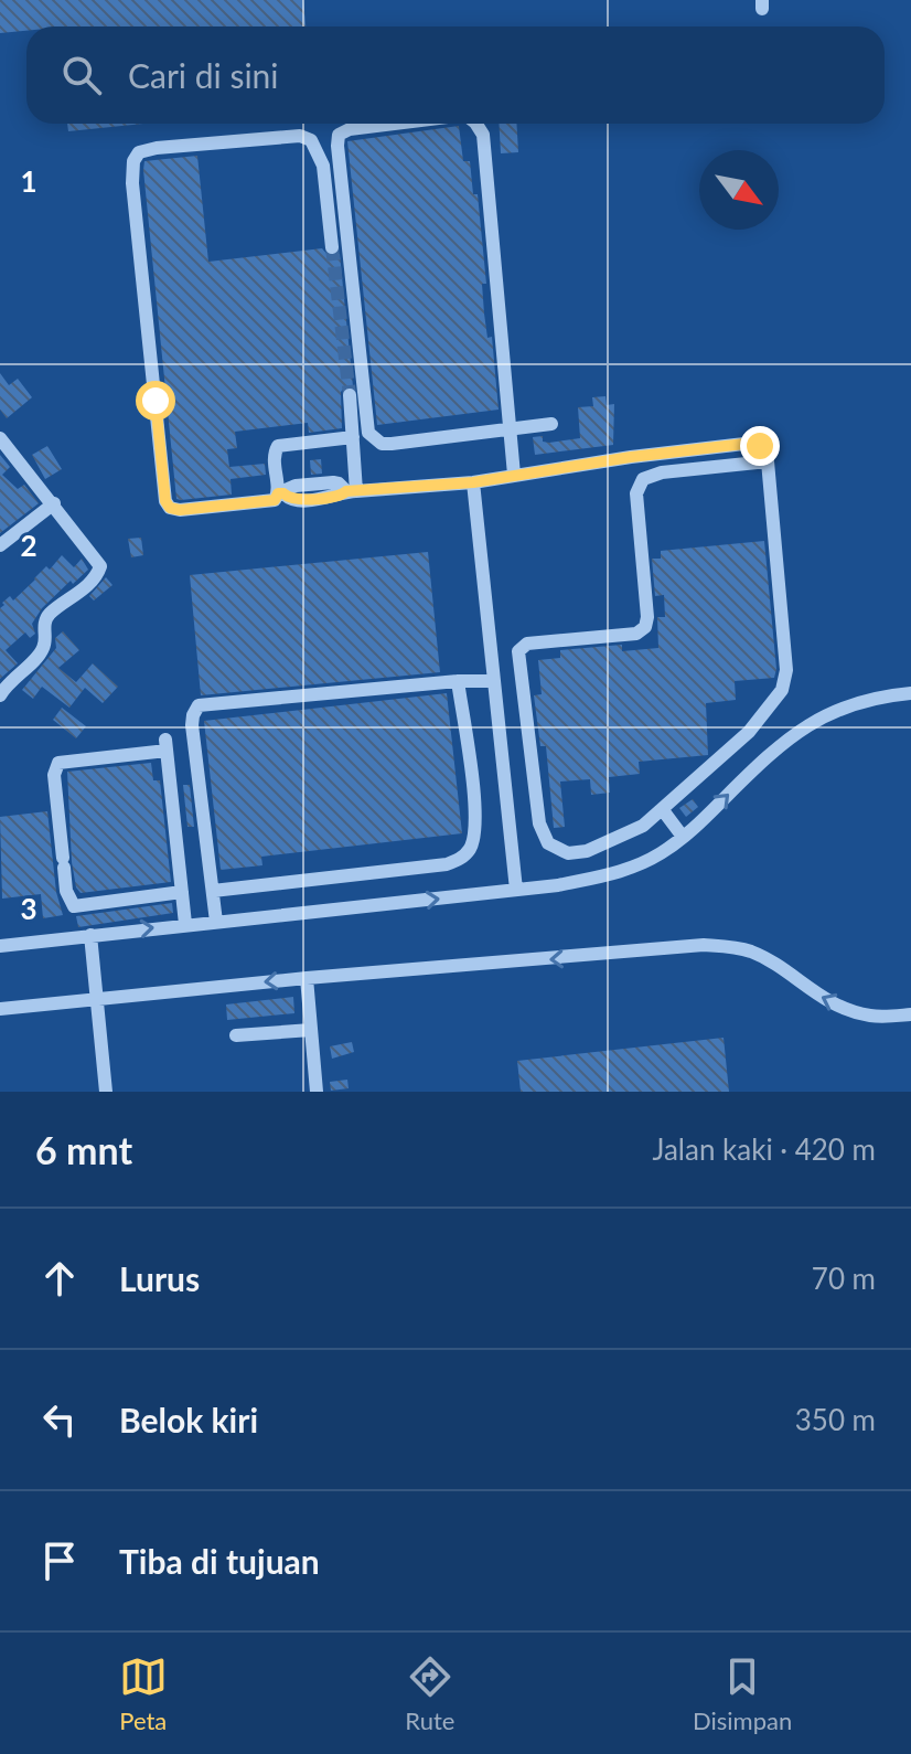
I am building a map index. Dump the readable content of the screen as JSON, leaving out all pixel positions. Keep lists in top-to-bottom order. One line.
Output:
{"north":"bottom right","page":{"search":"Cari di sini","heading":["6 mnt","Jalan kaki · 420 m"],"list":[["Lurus","70 m"],["Belok kiri","350 m"],"Tiba di tujuan"],"nav":["Peta","Rute","Disimpan"]},"grid":{"rows":["1","2","3"]}}
